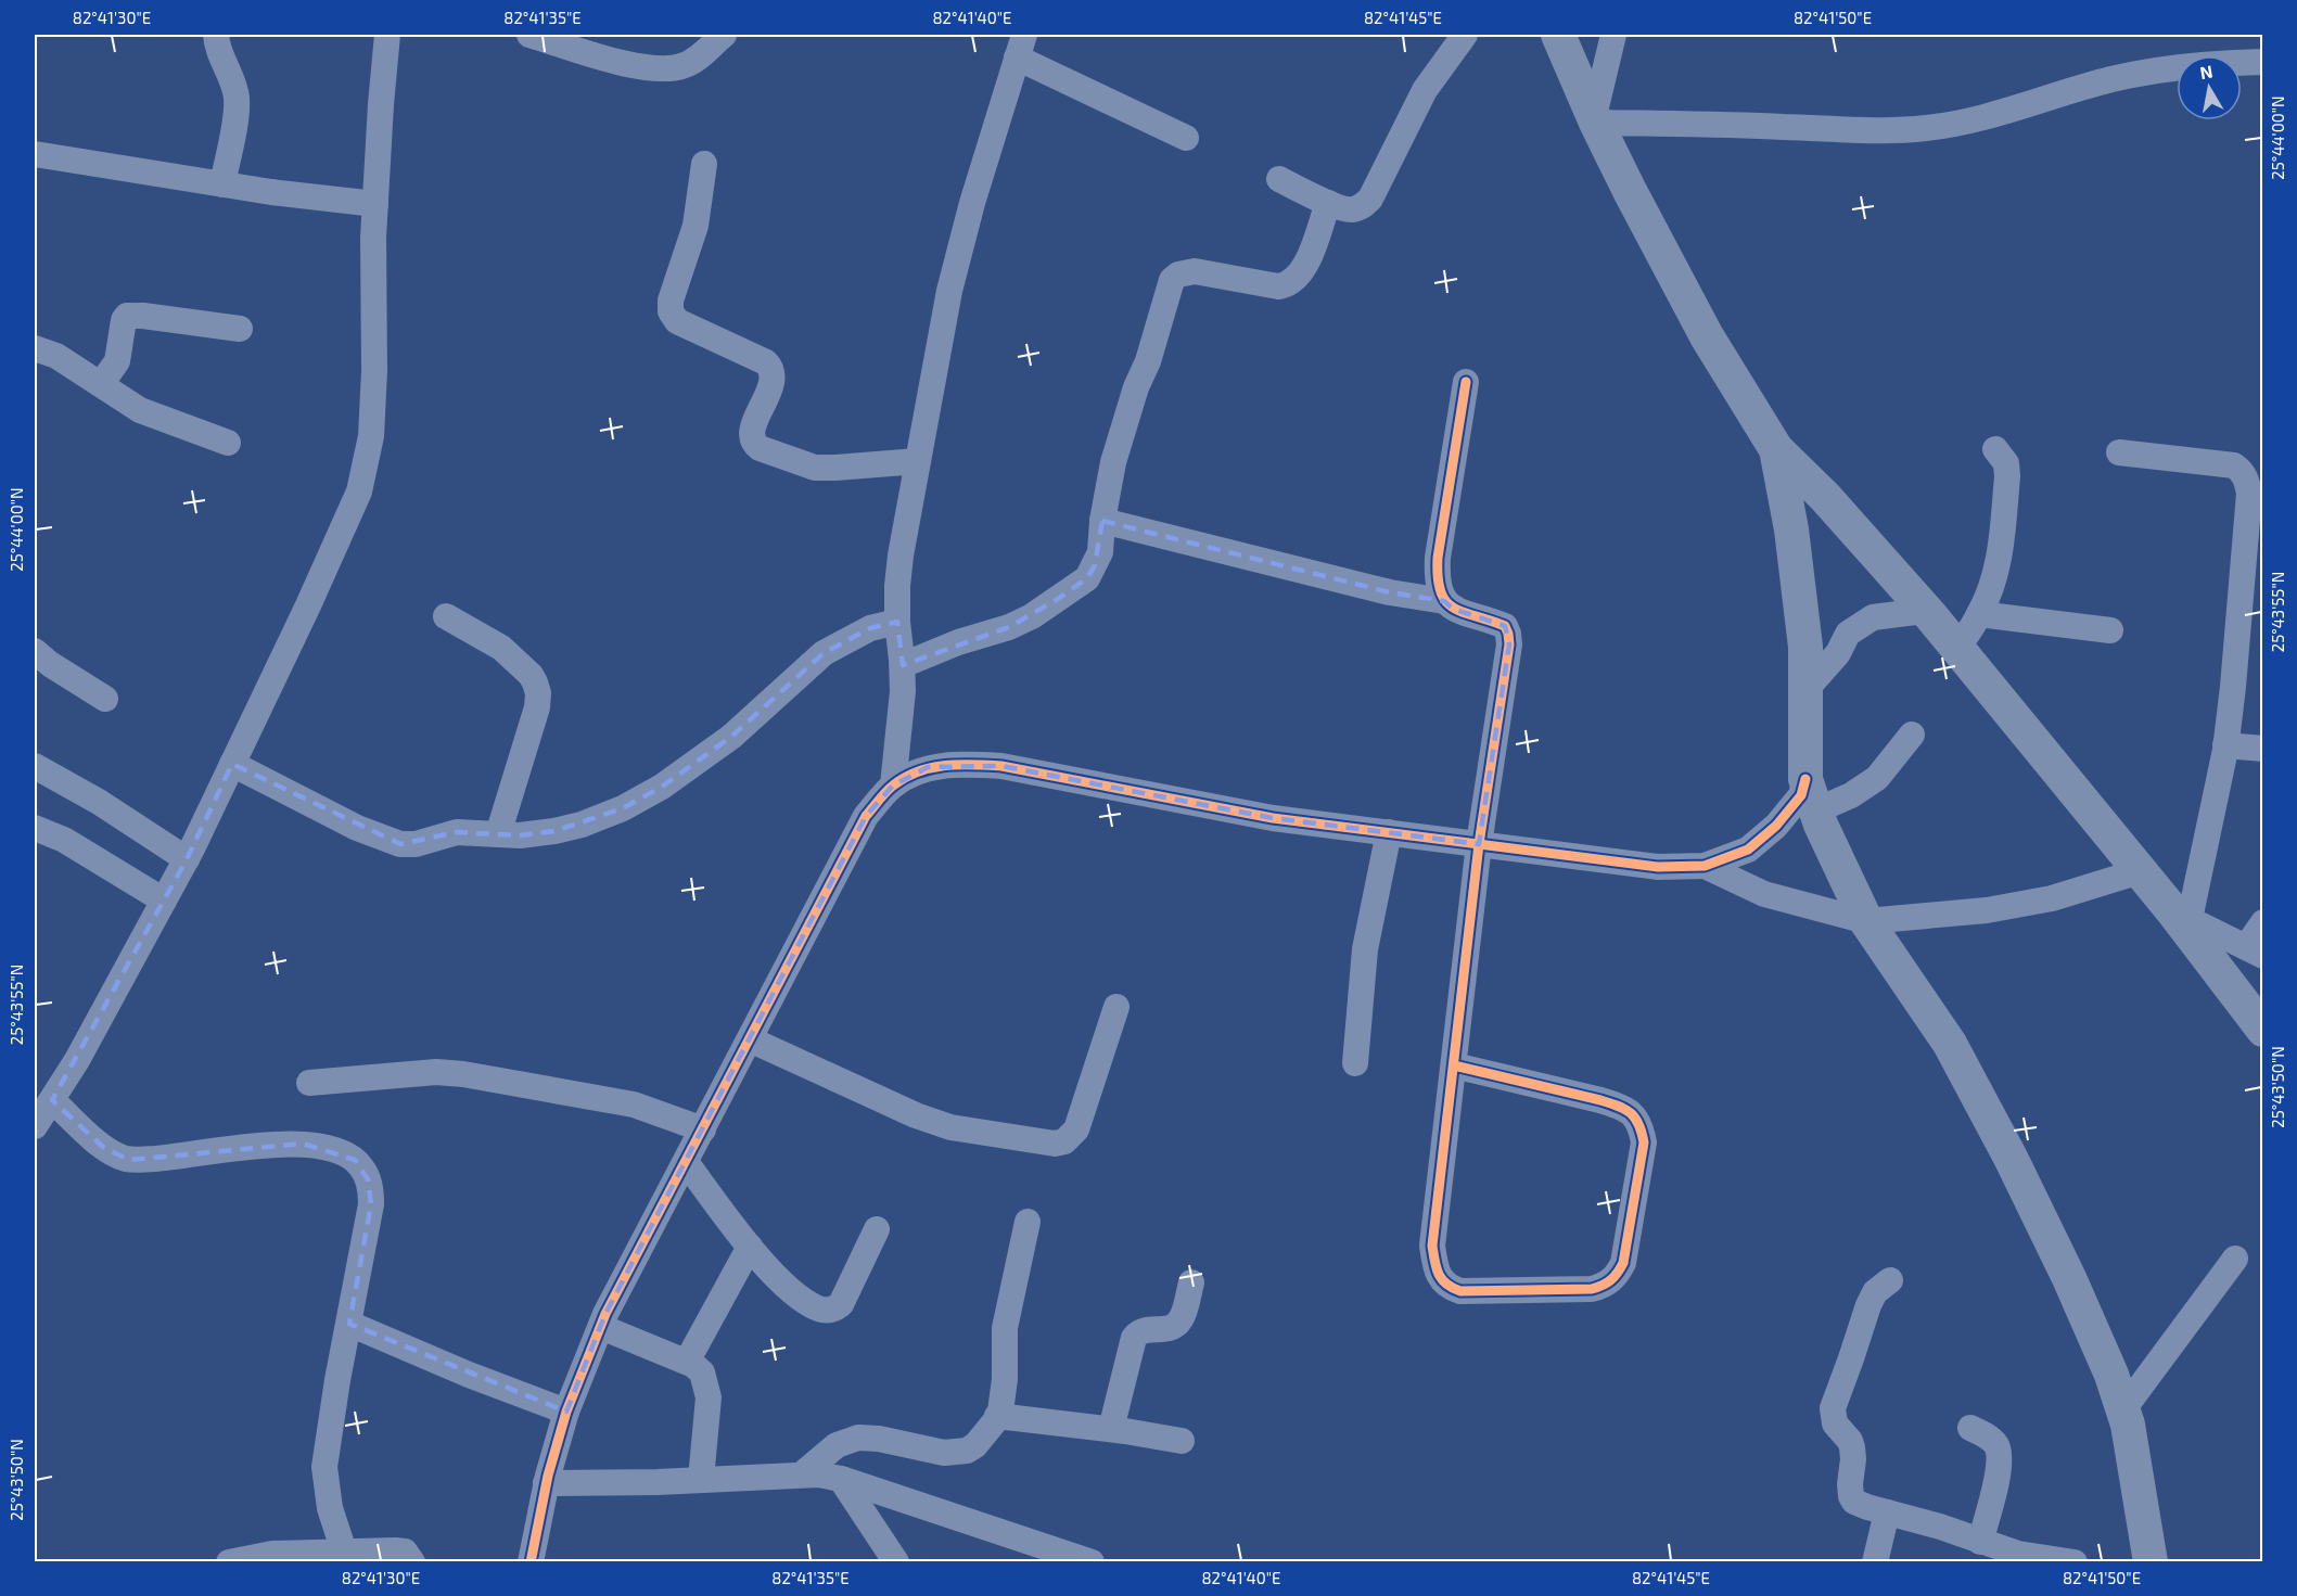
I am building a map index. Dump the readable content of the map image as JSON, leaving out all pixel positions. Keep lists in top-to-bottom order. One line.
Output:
{"north":"top","coordinates":["82°41'30\"E","82°41'35\"E","82°41'40\"E","82°41'45\"E","82°41'50\"E","25°44'00\"N","25°43'55\"N","25°43'50\"N"]}
